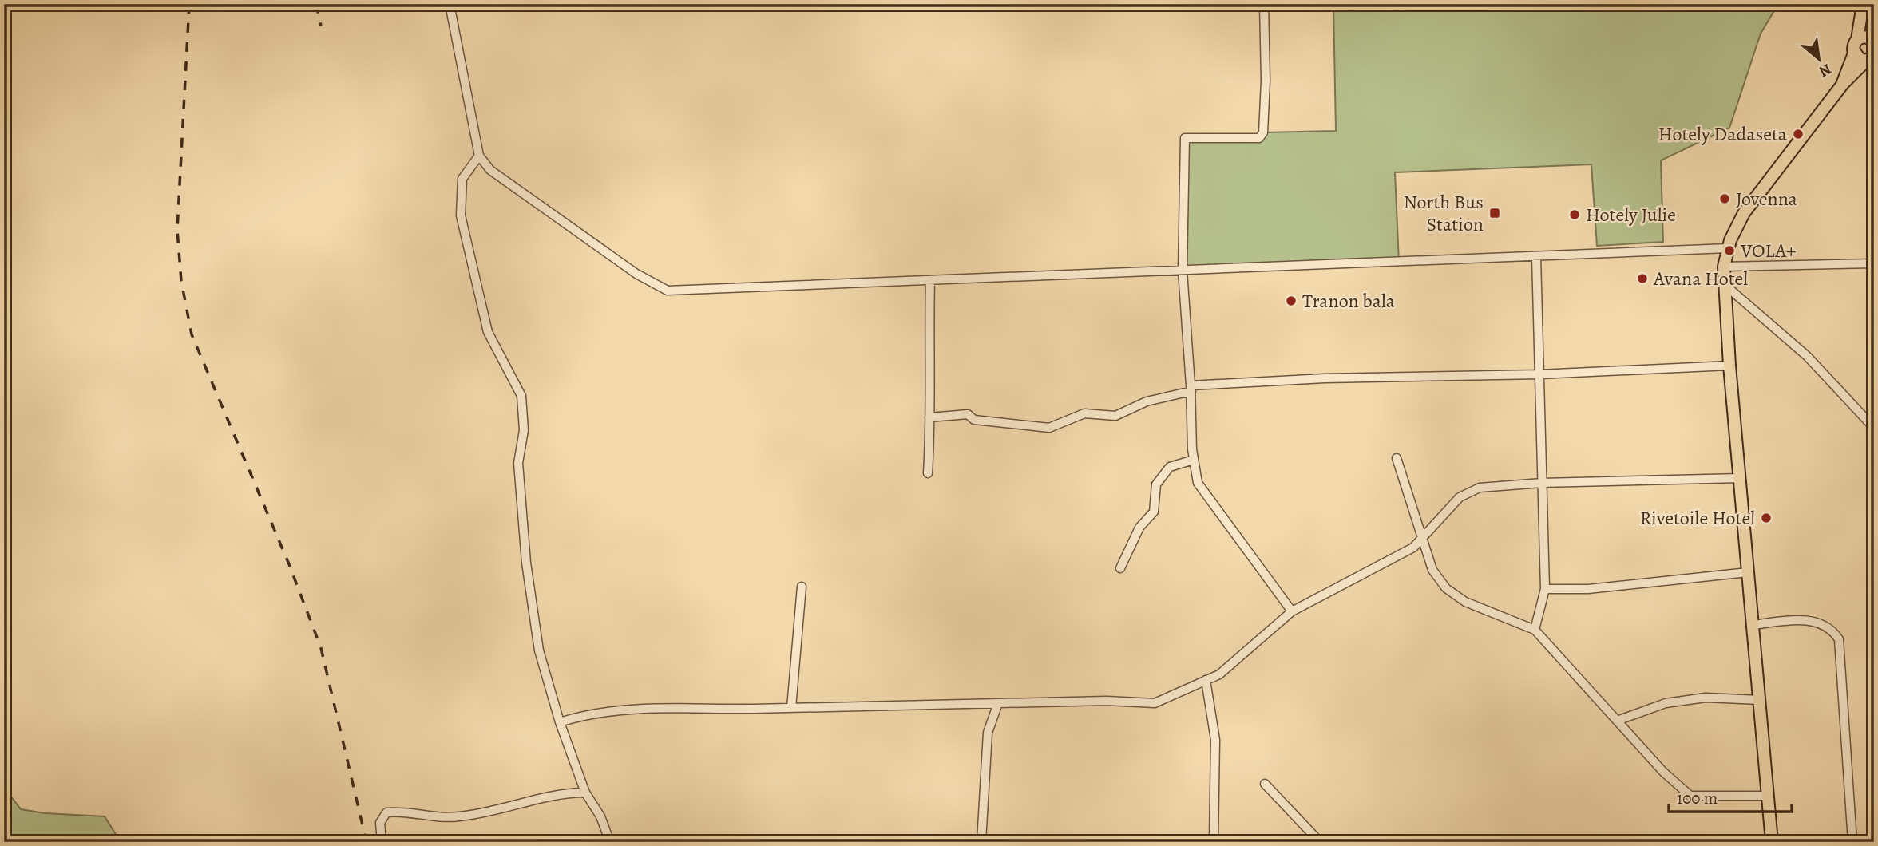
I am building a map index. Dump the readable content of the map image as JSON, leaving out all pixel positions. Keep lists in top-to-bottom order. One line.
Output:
{"places":{"other":["Hotely Dadaseta","Jovenna","Hotely Julie","VOLA+","Avana Hotel","Tranon bala","Rivetoile Hotel"],"transit":["North Bus Station"]},"scale_bar":"100 m","north":"bottom right"}
